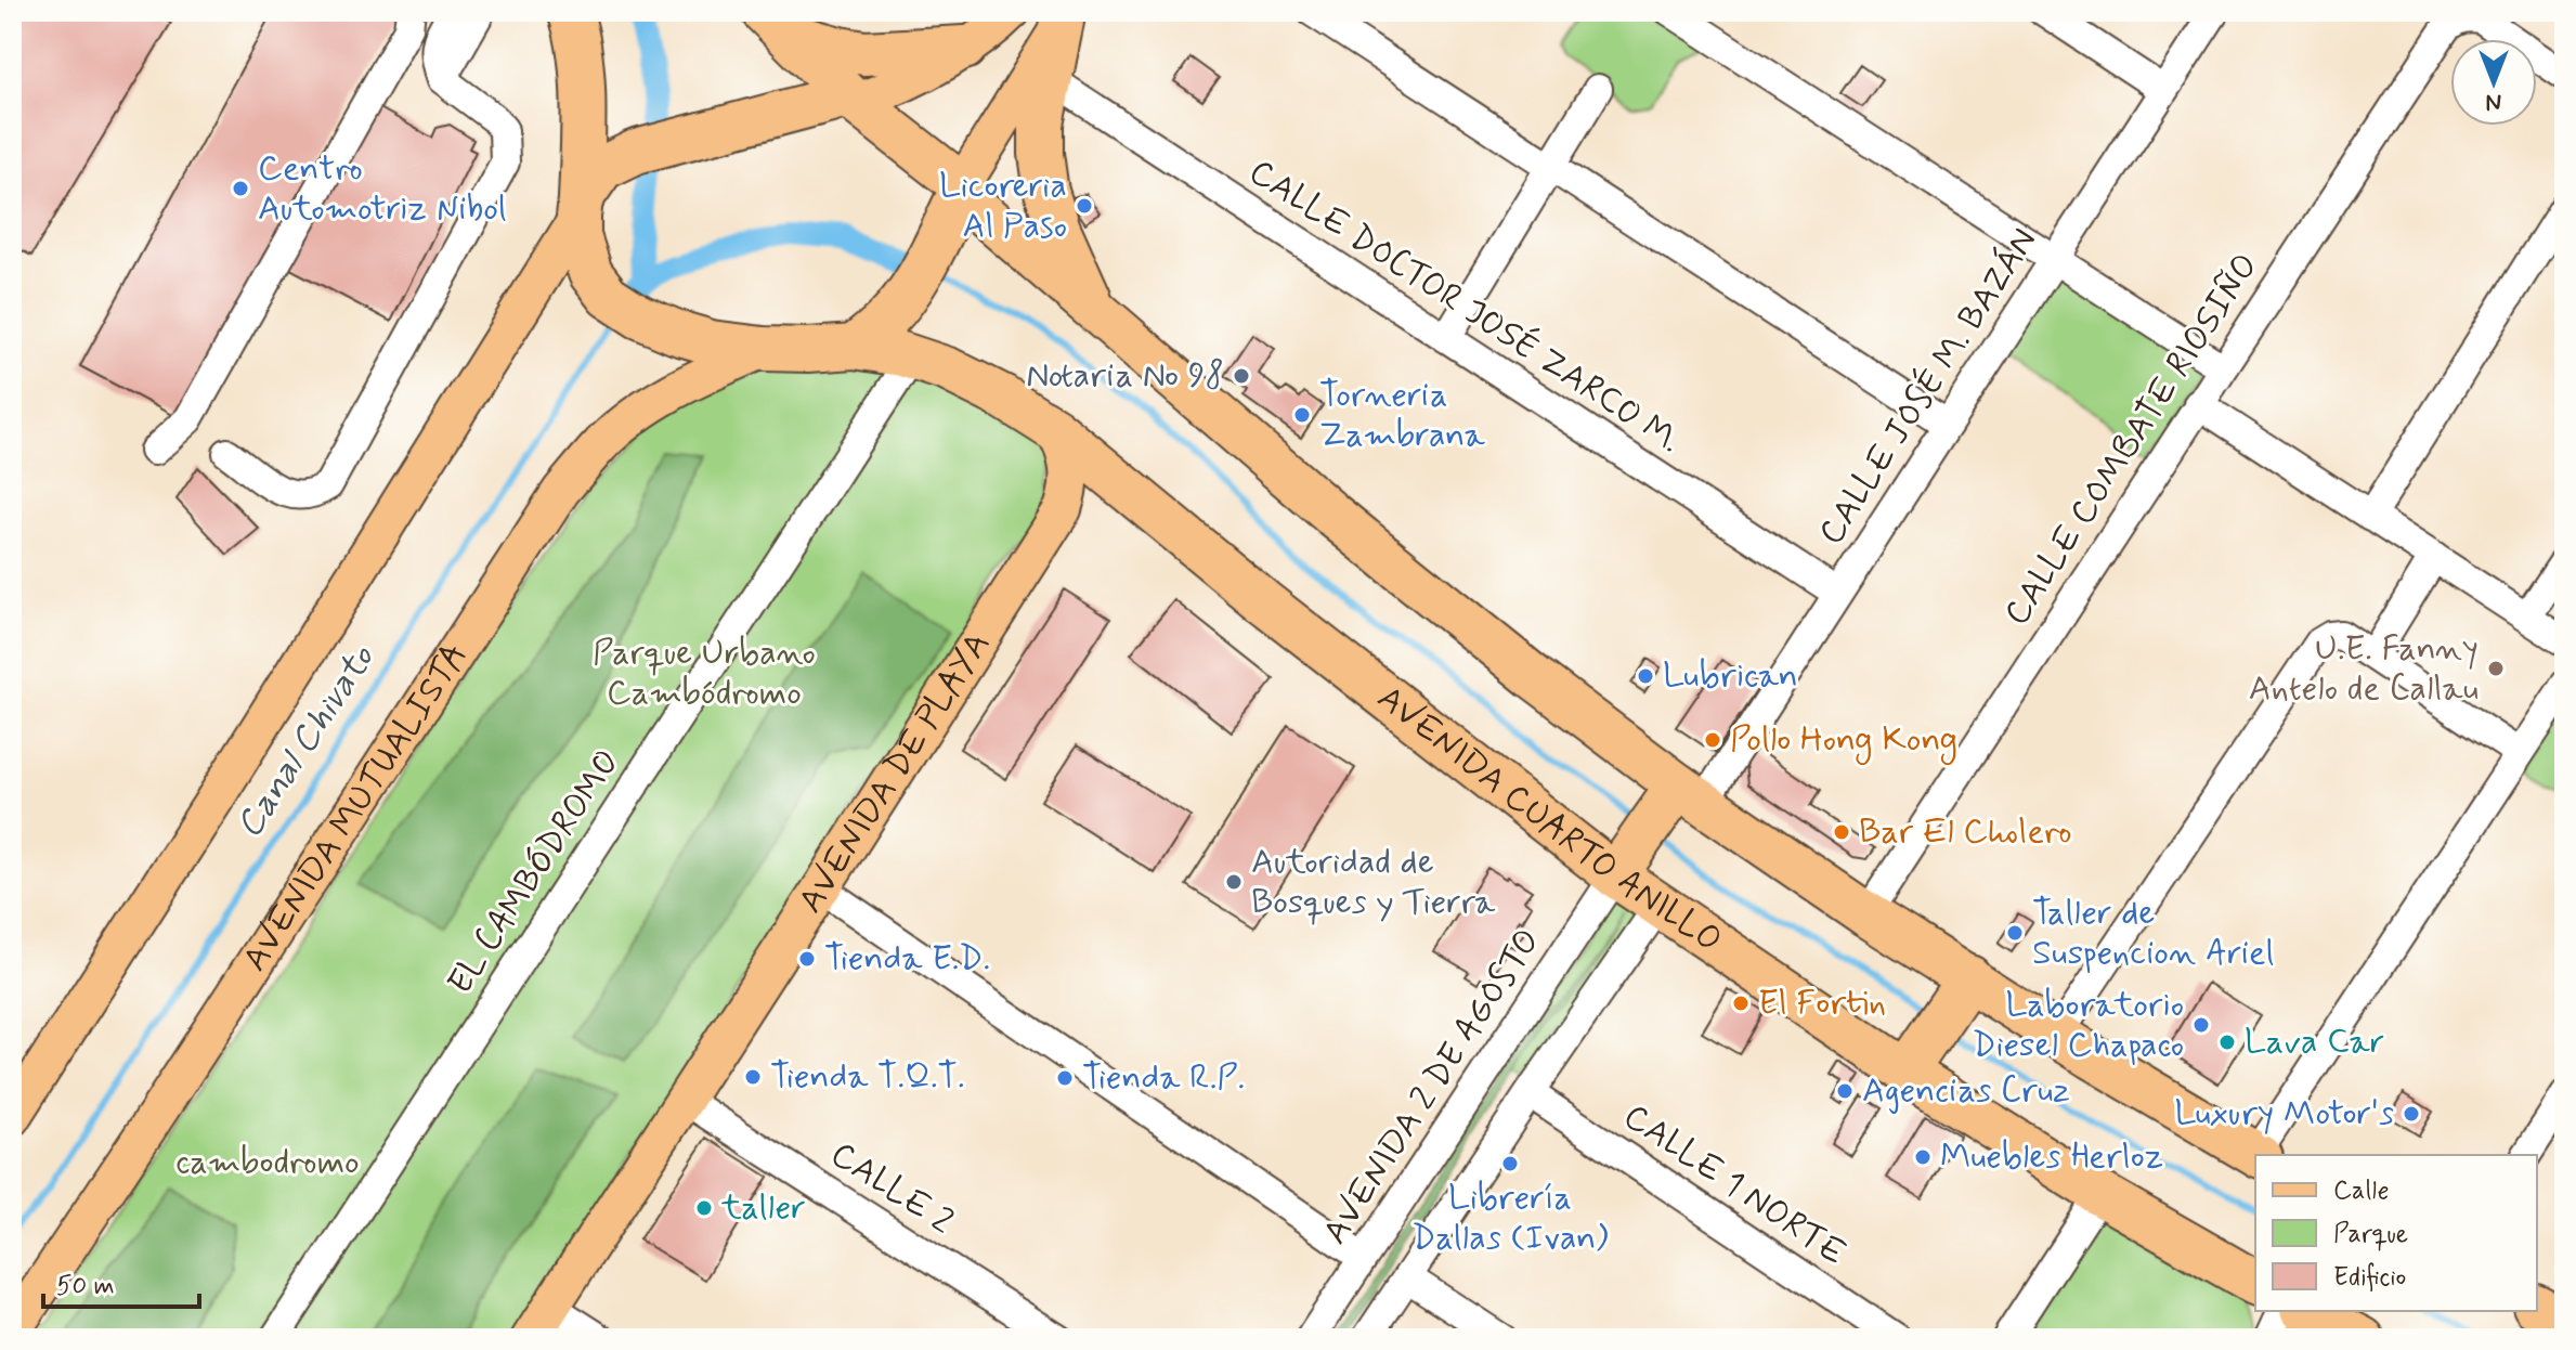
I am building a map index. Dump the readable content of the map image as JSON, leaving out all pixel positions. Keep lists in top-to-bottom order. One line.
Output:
{"streets":{"highway":["AVENIDA CUARTO ANILLO"],"main road":["AVENIDA DE PLAYA","AVENIDA MUTUALISTA"],"street":["CALLE DOCTOR JOSÉ ZARCO M.","CALLE JOSÉ M. BAZÁN","CALLE COMBATE RIOSIÑO","EL CAMBÓDROMO","AVENIDA 2 DE AGOSTO","CALLE 1 NORTE","CALLE 2"]},"crossings":[["CALLE DOCTOR JOSÉ ZARCO M.","CALLE JOSÉ M. BAZÁN"],["AVENIDA DE PLAYA","AVENIDA CUARTO ANILLO"],["AVENIDA DE PLAYA","CALLE 2"],["AVENIDA MUTUALISTA","AVENIDA CUARTO ANILLO"],["AVENIDA CUARTO ANILLO","EL CAMBÓDROMO"],["AVENIDA CUARTO ANILLO","AVENIDA 2 DE AGOSTO"]],"water":["Canal Chivato"],"parks":["Parque Urbano Cambódromo","cambodromo"],"places":["Centro Automotriz Nibol","Licoreria Al Paso","Notaria No 98","Torneria Zambrana","U.E. Fanny Antelo de Callau","Lubrican","Pollo Hong Kong","Bar El Cholero","Autoridad de Bosques y Tierra","Taller de Suspencion Ariel","Tienda E.D.","El Fortin","Laboratorio Diesel Chapaco","Lava Car","Tienda T.Q.T.","Tienda R.P.","Agencias Cruz","Luxury Motor's","Muebles Herloz","Librería Dallas (Ivan)","taller"],"legend":["Calle","Parque","Edificio"],"scale_bar":"50 m","north":"bottom"}
